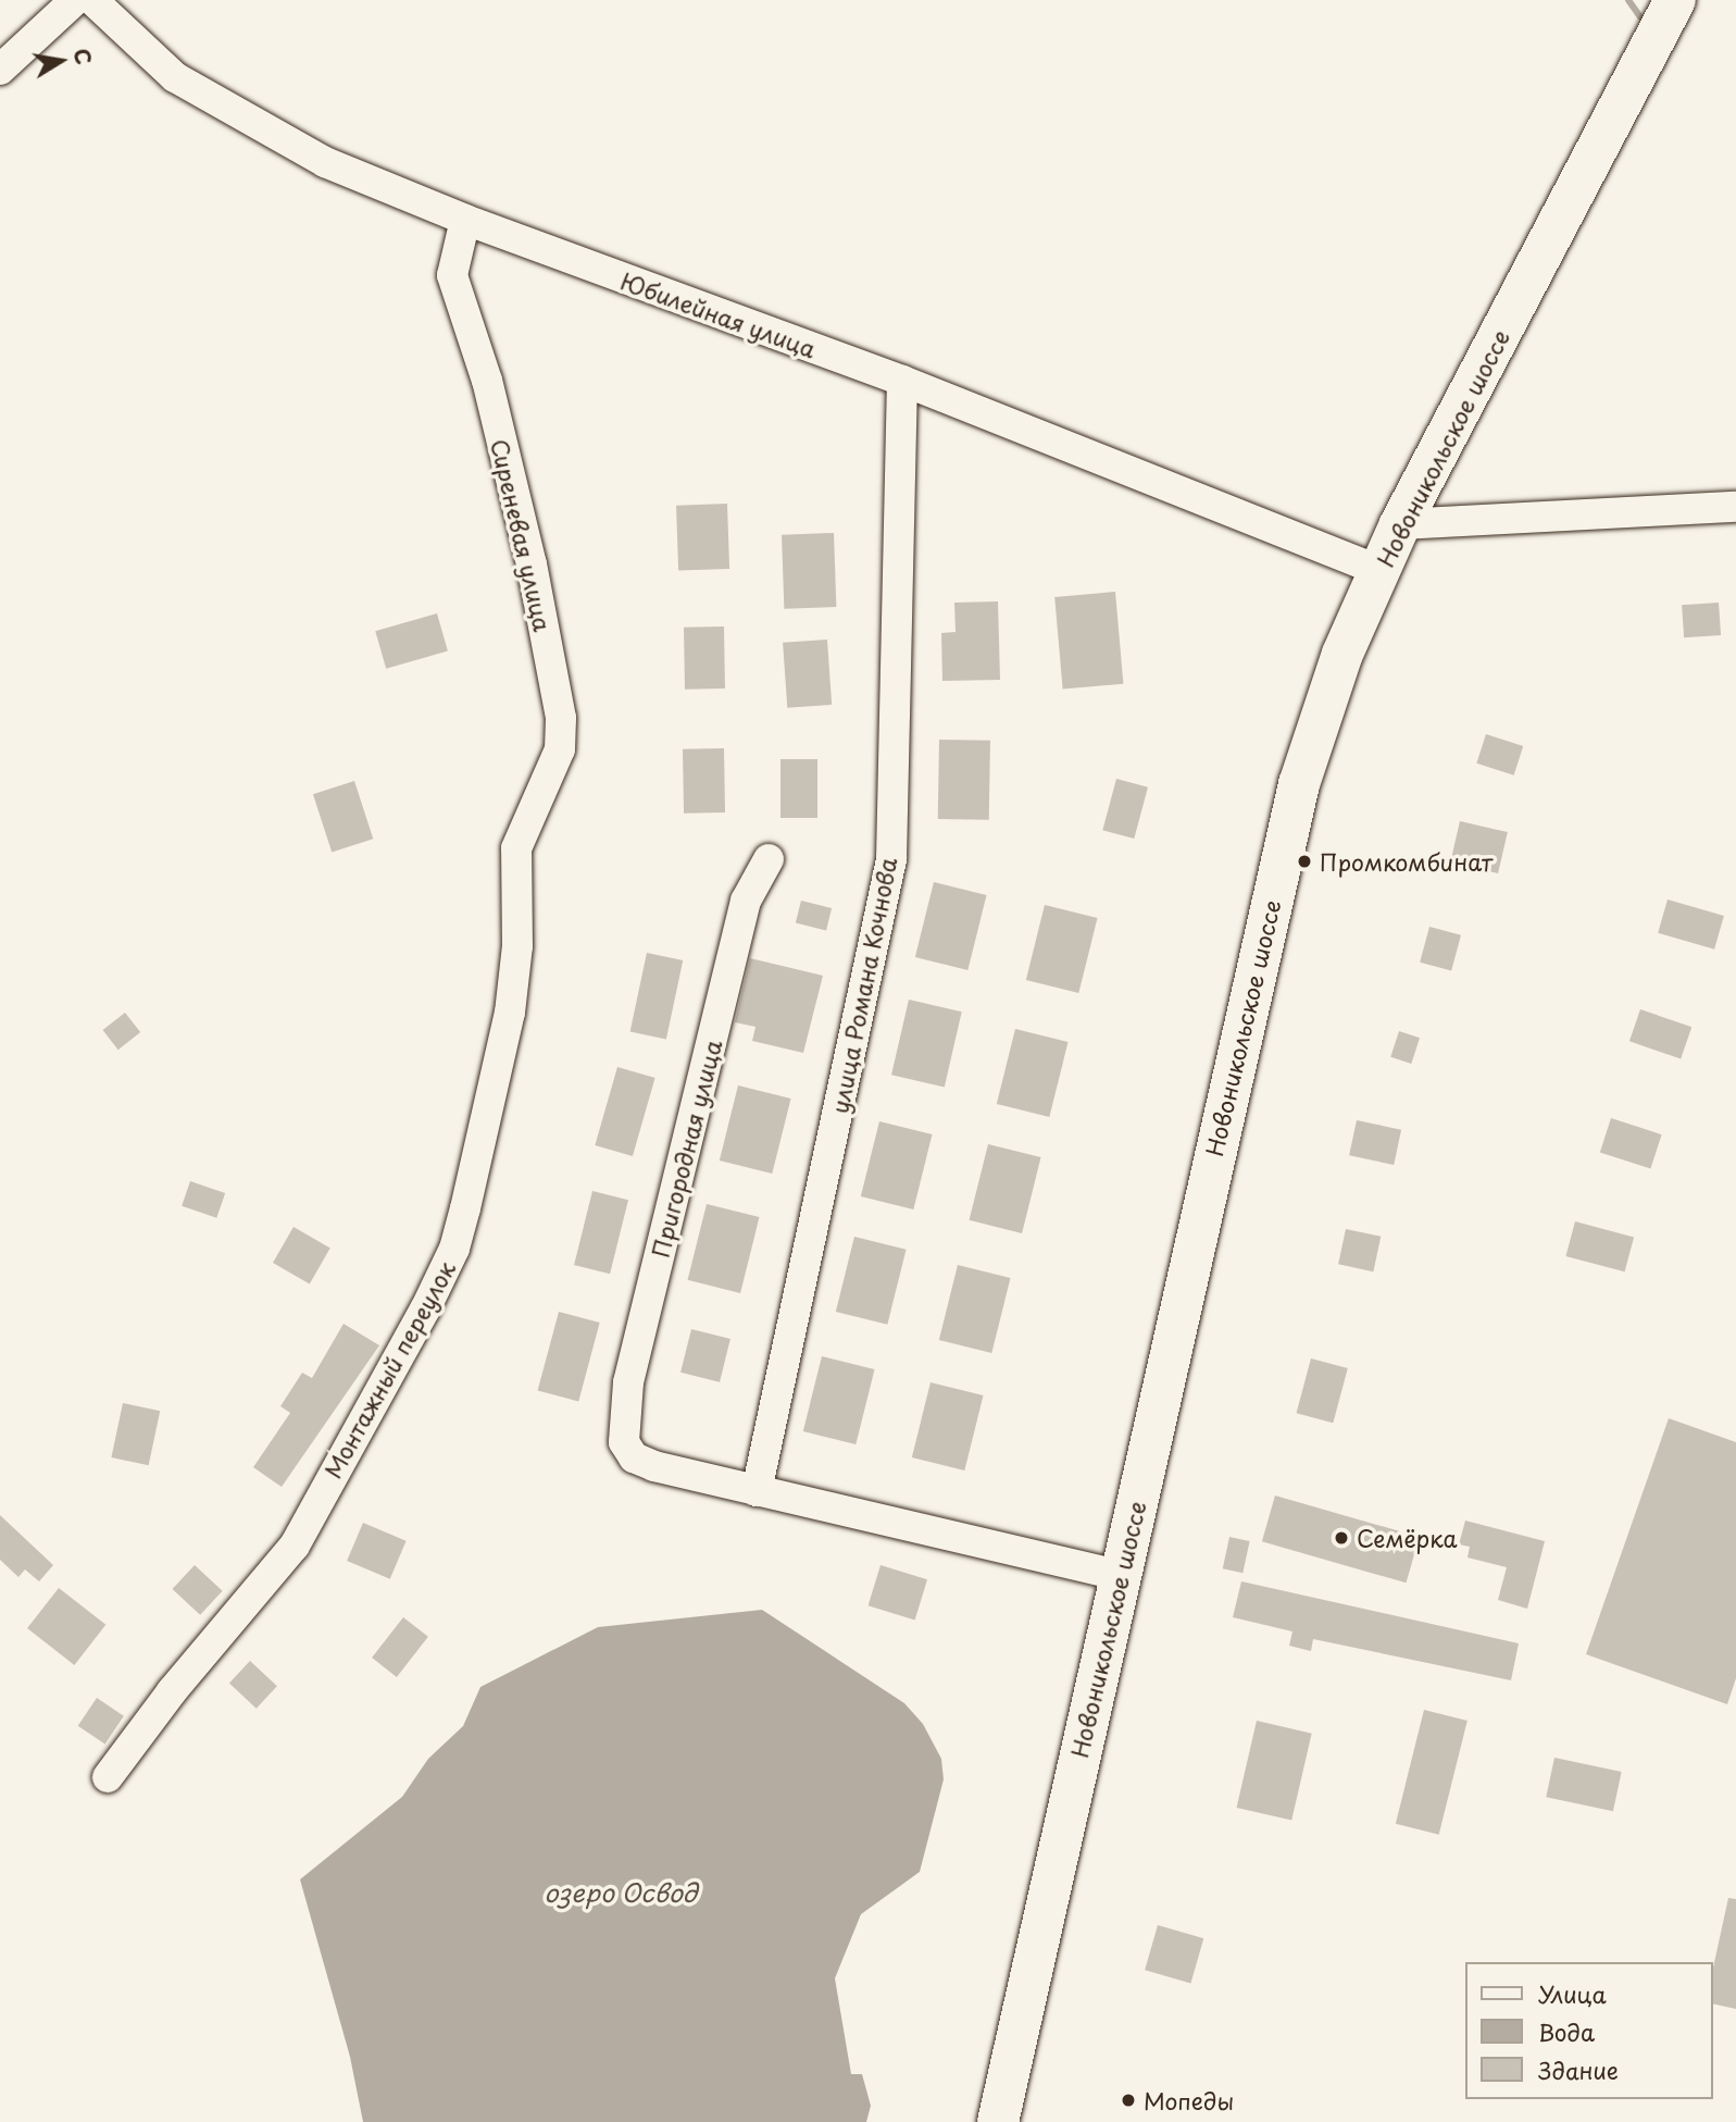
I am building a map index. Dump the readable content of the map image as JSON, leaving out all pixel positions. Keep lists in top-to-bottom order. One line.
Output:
{"streets":{"highway":["Новоникольское шоссе"],"street":["Юбилейная улица","Сиреневая улица","улица Романа Кочнова","Пригородная улица","Монтажный переулок"]},"crossings":[["Юбилейная улица","Новоникольское шоссе"],["Юбилейная улица","Сиреневая улица"],["Юбилейная улица","улица Романа Кочнова"],["Сиреневая улица","Монтажный переулок"],["улица Романа Кочнова","Пригородная улица"]],"water":["озеро Освод"],"places":["Промкомбинат","Семёрка","Мопеды"],"legend":["Улица","Вода","Здание"],"north":"right"}
